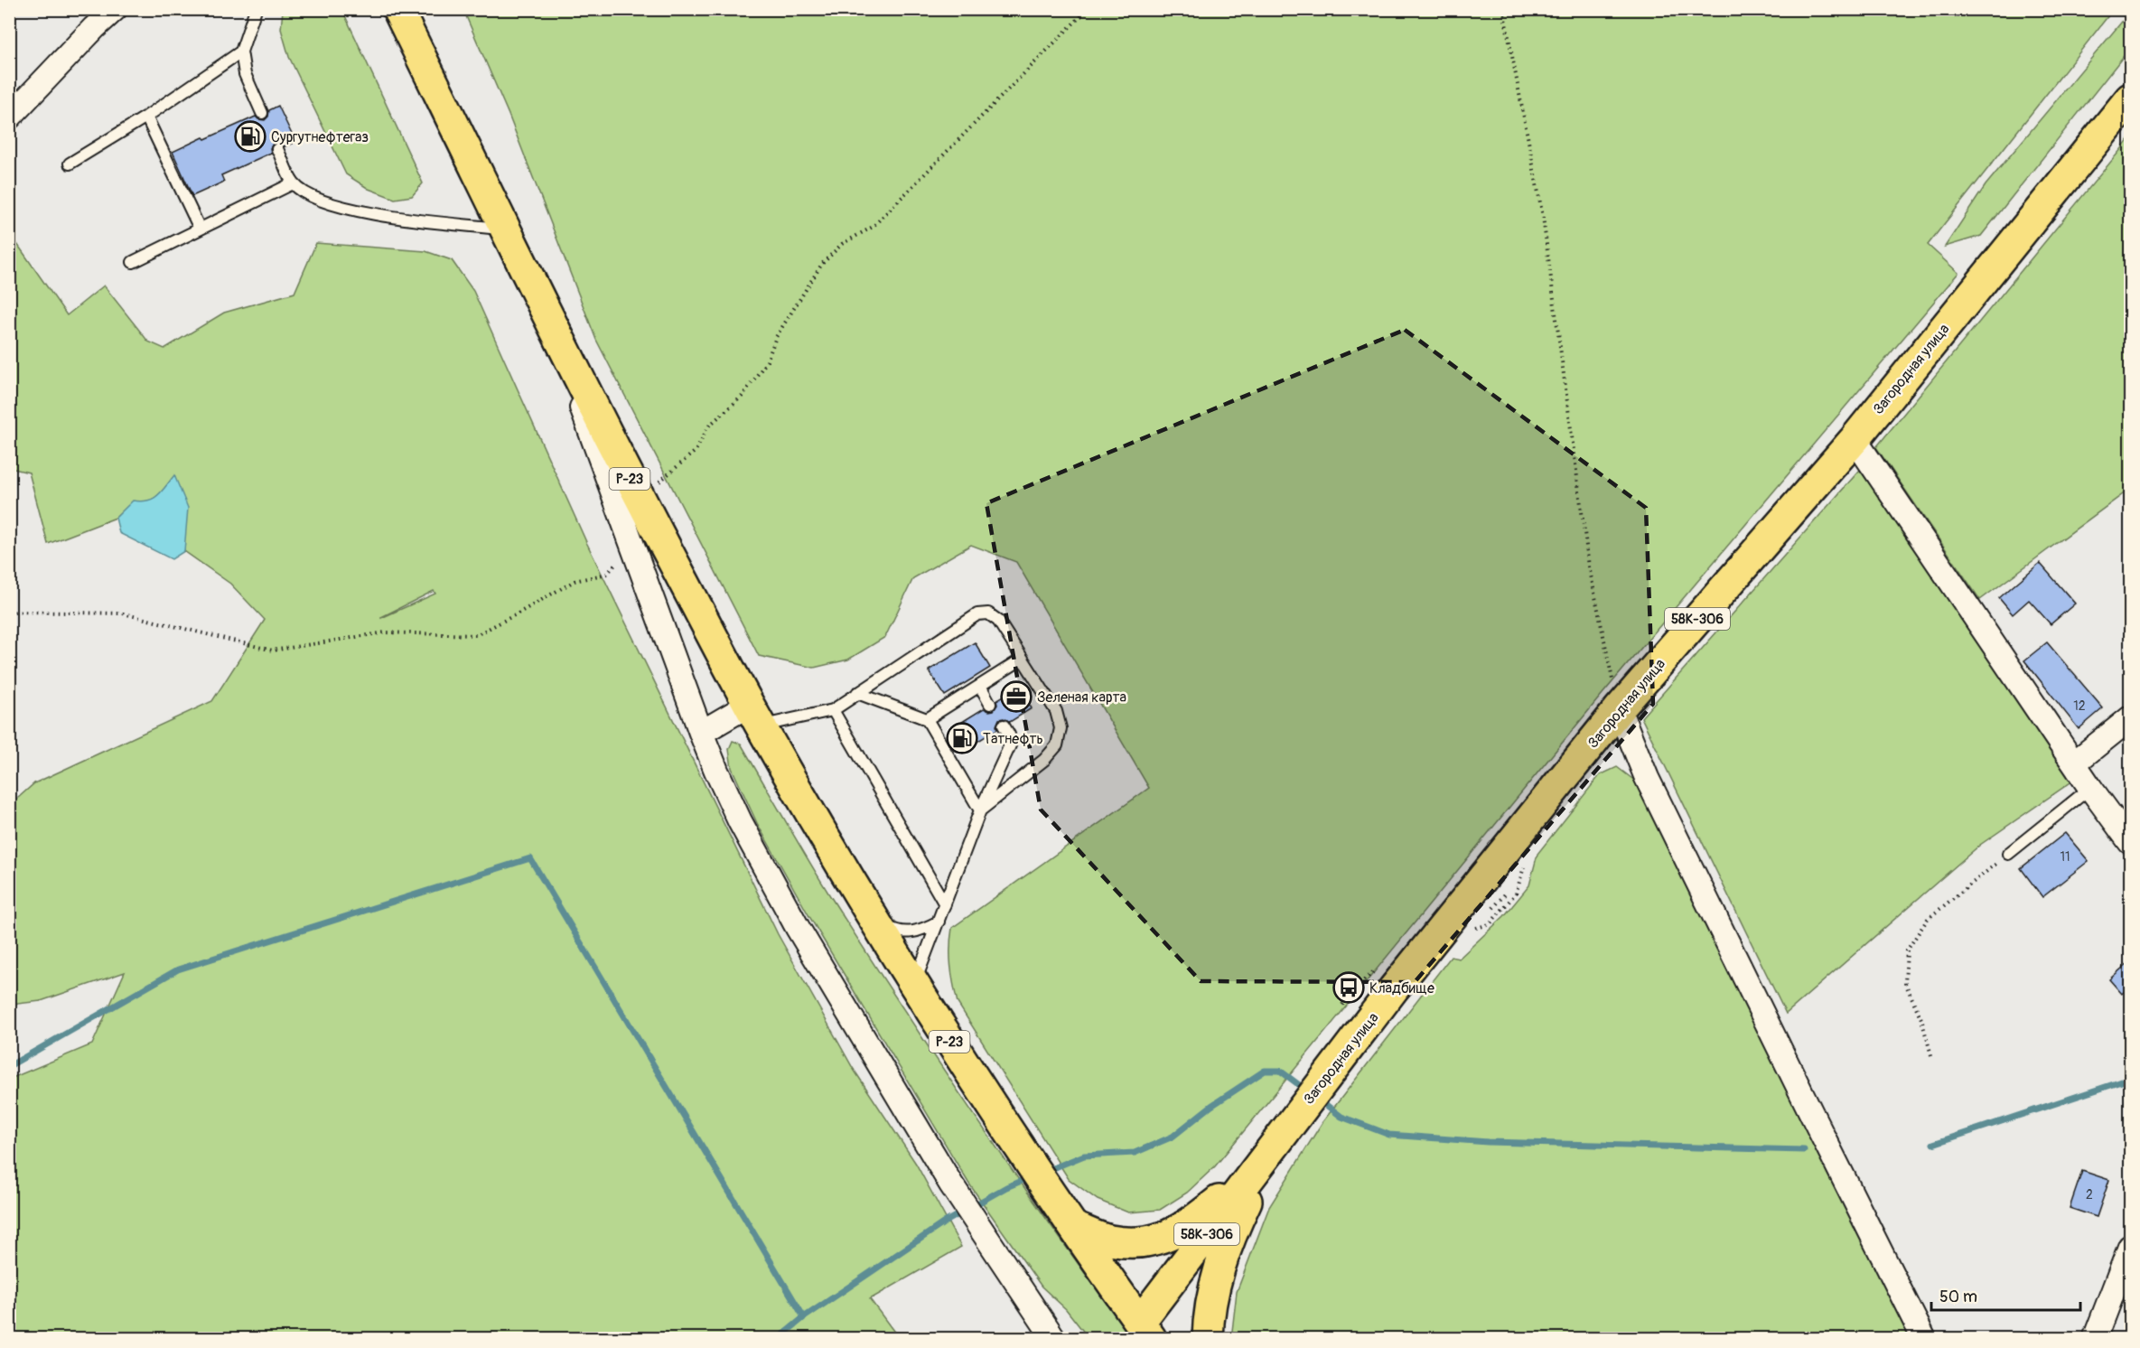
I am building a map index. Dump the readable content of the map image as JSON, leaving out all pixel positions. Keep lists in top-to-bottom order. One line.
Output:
{"streets":{"highway":["Загородная улица","Р-23","58К-306"]},"crossings":[["Загородная улица","Р-23"]],"places":{"fuel station":["Сургутнефтегаз","Татнефть"],"office":["Зеленая карта"],"bus stop":["Кладбище"]},"house_numbers":["12","11","2"],"scale_bar":"50 m"}
